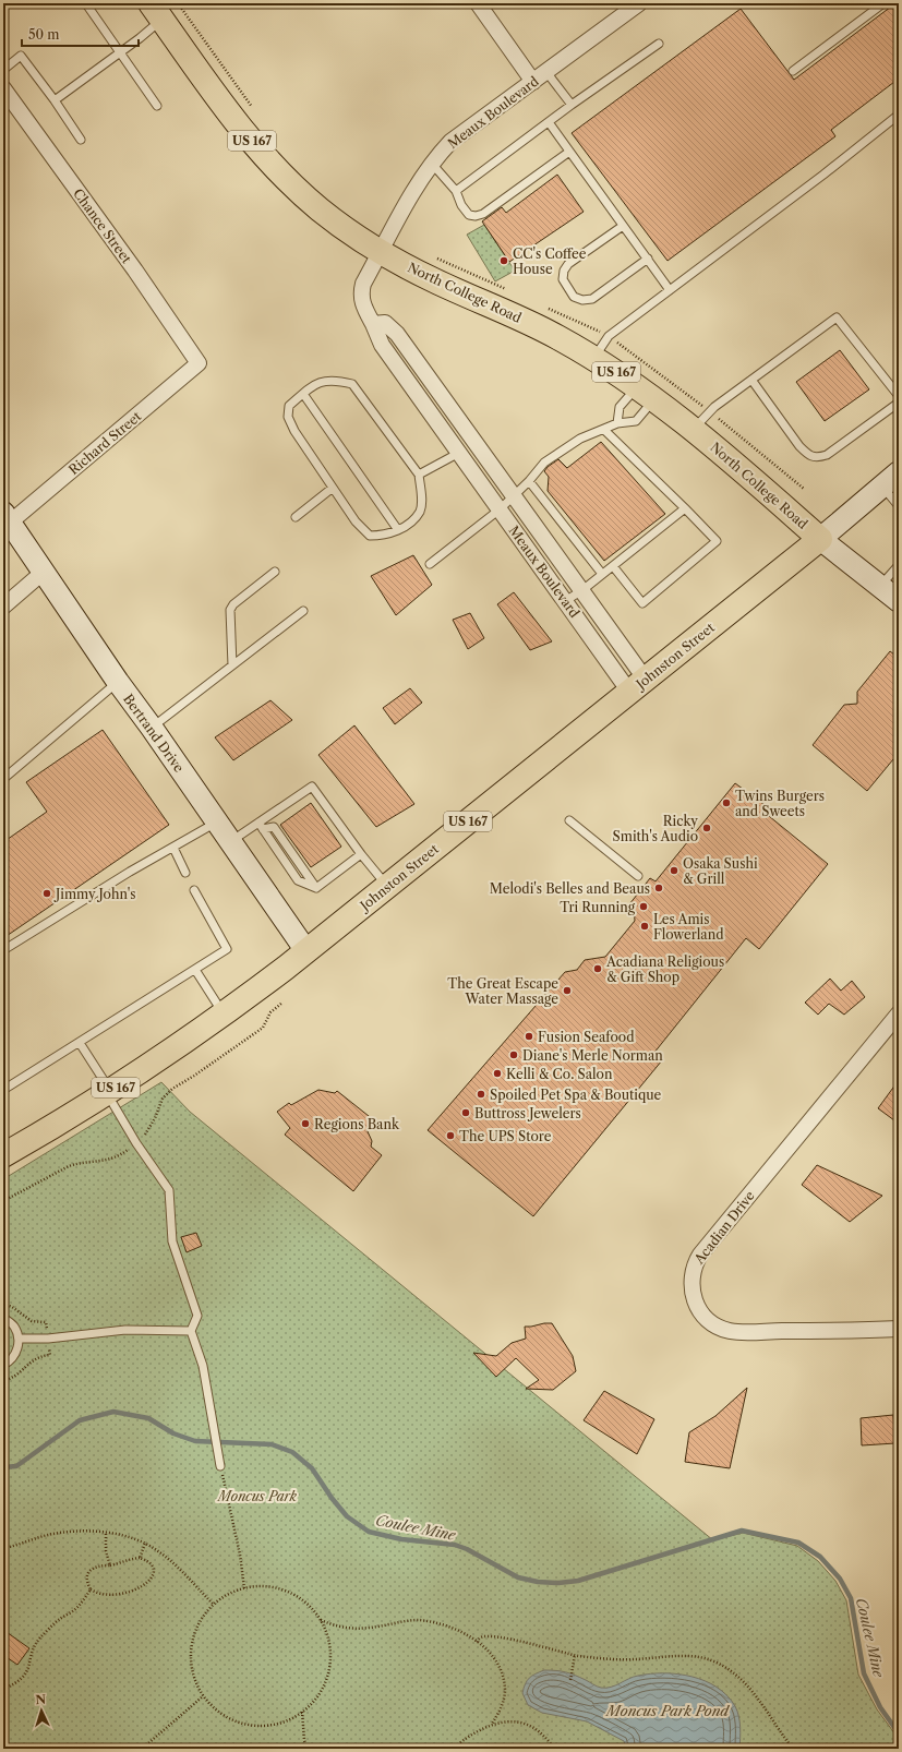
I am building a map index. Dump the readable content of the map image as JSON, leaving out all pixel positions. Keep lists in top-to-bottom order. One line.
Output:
{"streets":{"main road":["US 167","North College Road","Johnston Street","Bertrand Drive"],"street":["Meaux Boulevard","Chance Street","Richard Street","Acadian Drive"]},"crossings":[["Meaux Boulevard","North College Road"],["Meaux Boulevard","Johnston Street"],["Chance Street","Richard Street"],["North College Road","Johnston Street"],["Richard Street","Bertrand Drive"],["Johnston Street","Bertrand Drive"]],"water":["Coulee Mine","Moncus Park Pond"],"parks":["Moncus Park"],"places":["CC's Coffee House","Twins Burgers and Sweets","Ricky Smith's Audio","Osaka Sushi & Grill","Melodi's Belles and Beaus","Jimmy John's","Tri Running","Les Amis Flowerland","Acadiana Religious & Gift Shop","The Great Escape Water Massage","Fusion Seafood","Diane's Merle Norman","Kelli & Co. Salon","Spoiled Pet Spa & Boutique","Buttross Jewelers","Regions Bank","The UPS Store"],"scale_bar":"50 m","north":"top"}
